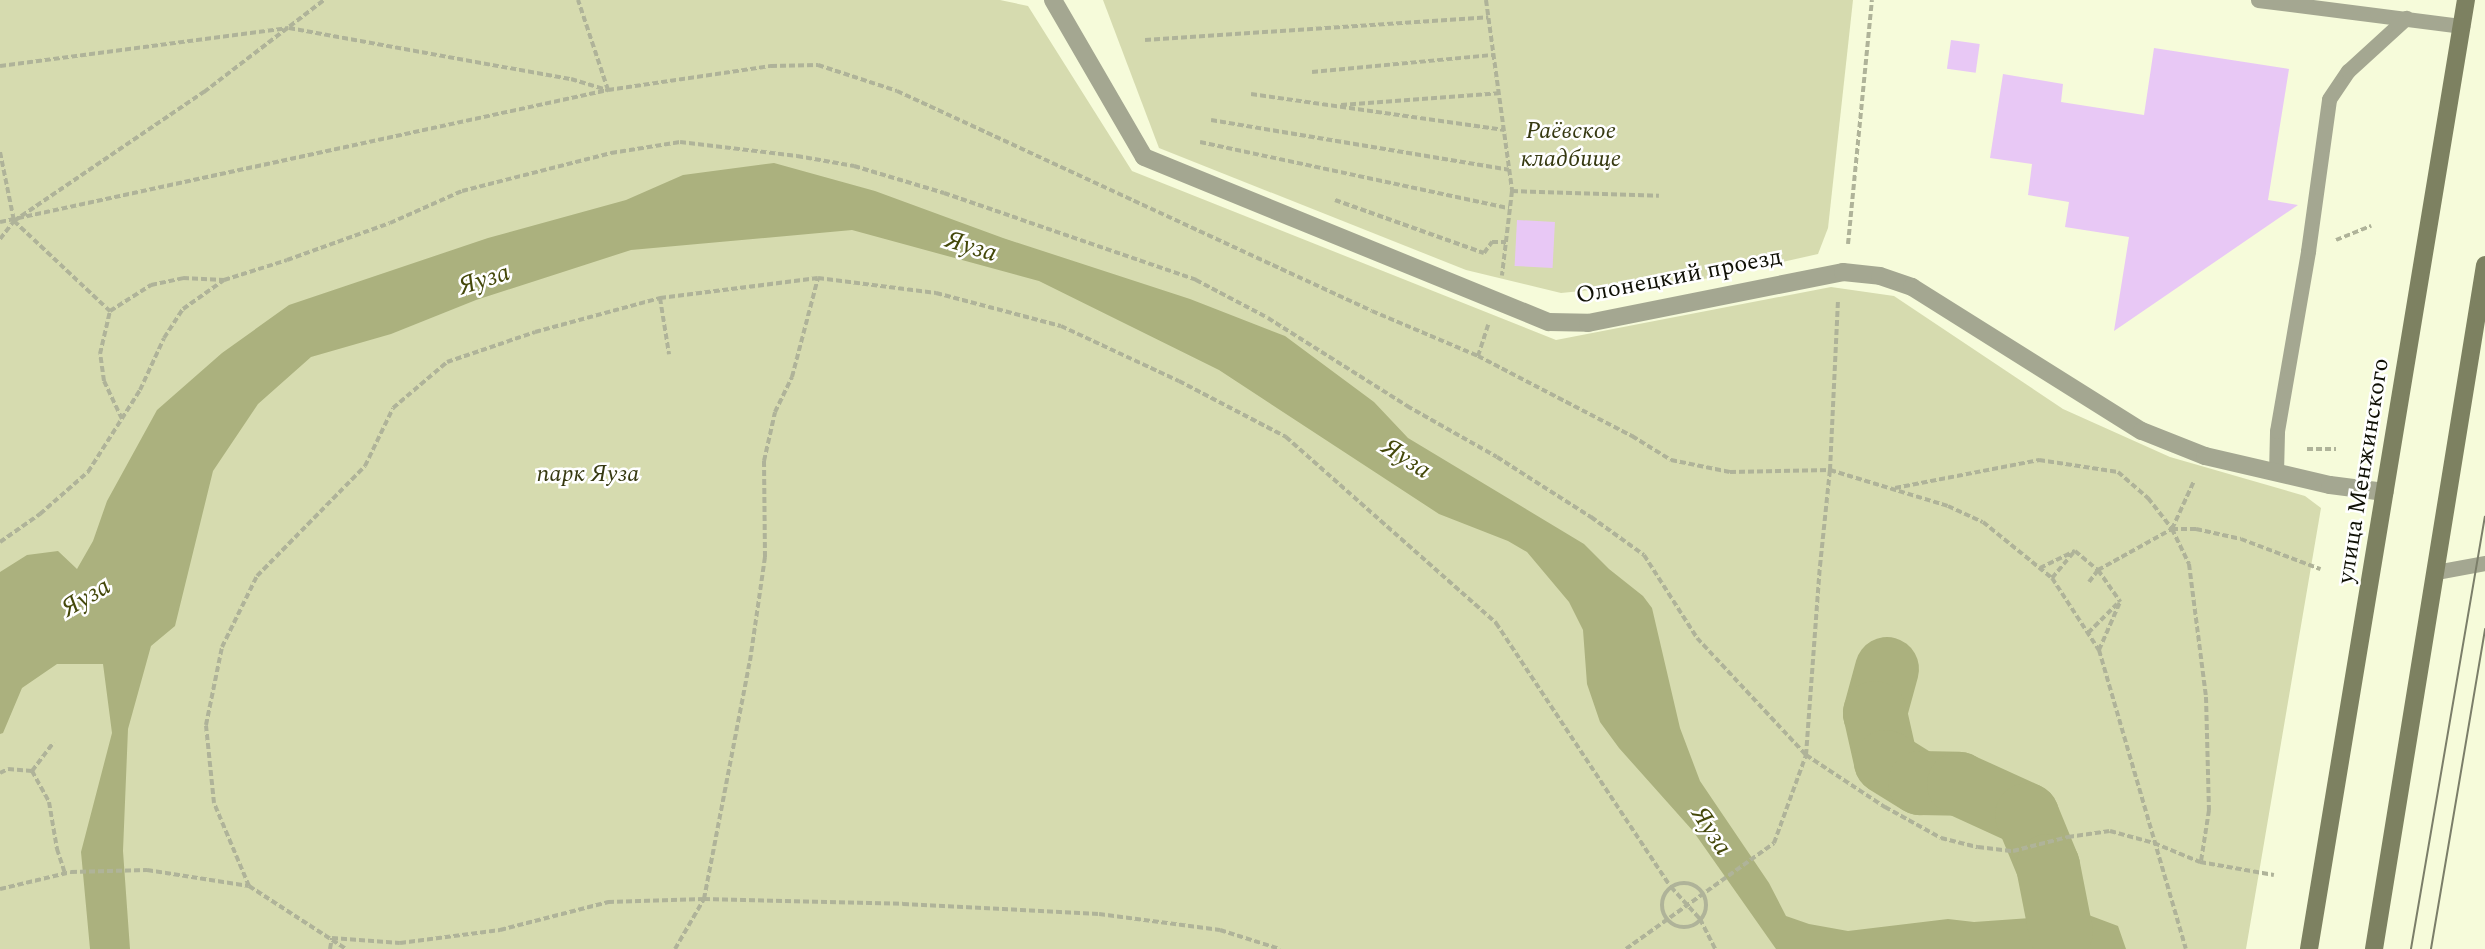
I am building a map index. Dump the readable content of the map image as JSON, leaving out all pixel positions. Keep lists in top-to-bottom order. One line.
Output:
{"streets":{"main road":["улица Менжинского"],"street":["Олонецкий проезд"]},"crossings":[["Олонецкий проезд","улица Менжинского"]],"water":["Яуза"],"parks":["Раёвское кладбище","парк Яуза"]}
